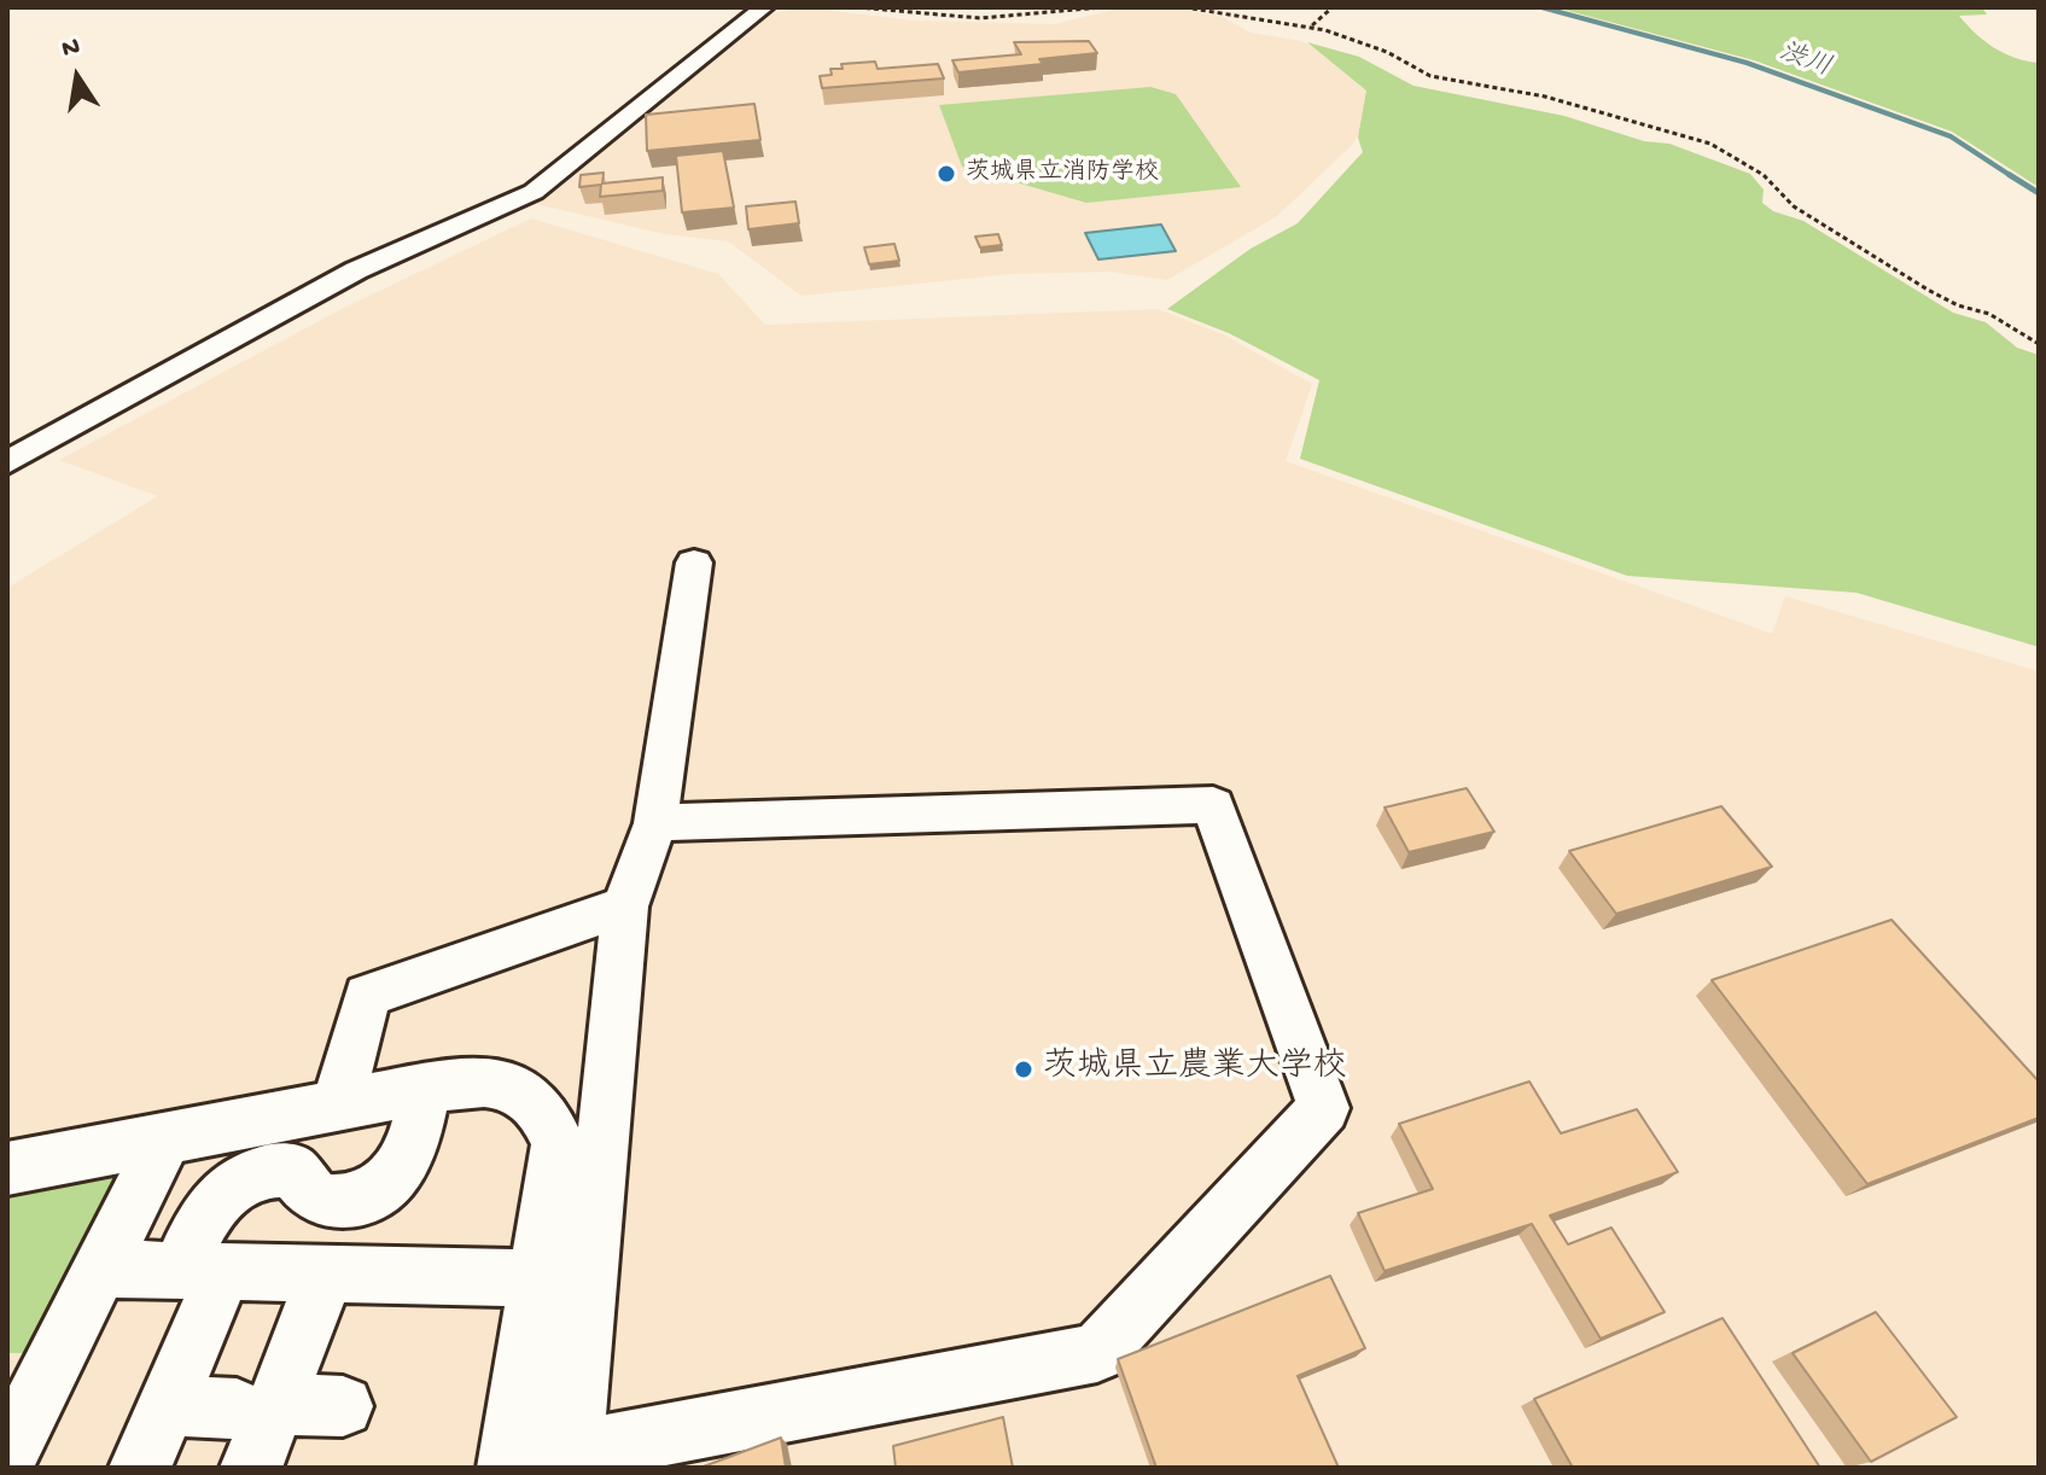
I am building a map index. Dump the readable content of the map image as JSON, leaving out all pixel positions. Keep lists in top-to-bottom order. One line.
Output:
{"water":["渋川"],"places":["茨城県立消防学校","茨城県立農業大学校"],"north":"top"}
